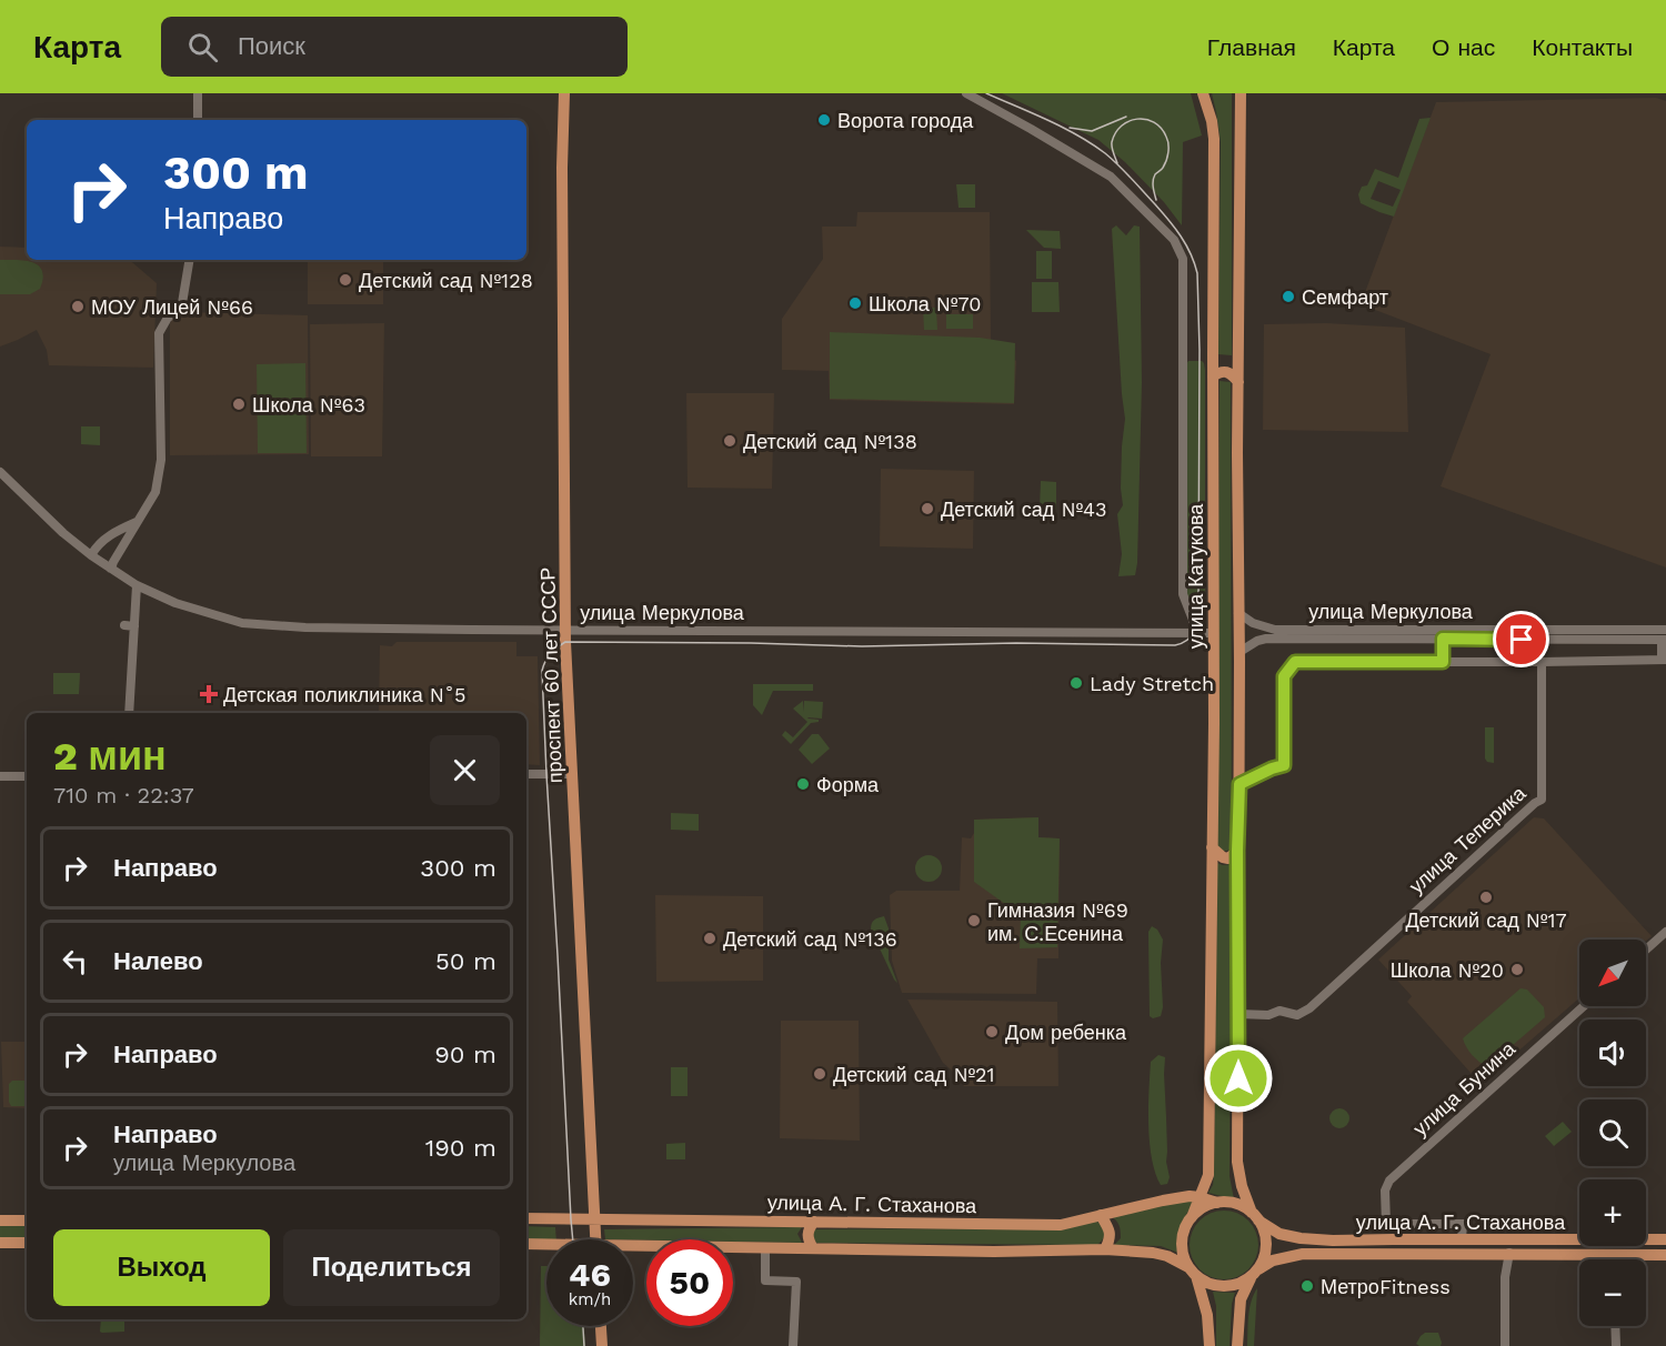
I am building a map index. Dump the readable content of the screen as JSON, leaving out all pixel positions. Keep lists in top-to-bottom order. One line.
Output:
{"streets":{"main road":["улица Катукова","проспект 60 лет СССР","улица А. Г. Стаханова"],"street":["улица Меркулова","улица Теперика","улица Бунина"]},"crossings":[["улица Катукова","улица Меркулова"],["улица Катукова","улица А. Г. Стаханова"],["улица Меркулова","проспект 60 лет СССР"],["проспект 60 лет СССР","улица А. Г. Стаханова"],["улица Бунина","улица А. Г. Стаханова"]],"places":{"other":["Ворота города","Детский сад №128","Семфарт","Школа №70","МОУ Лицей №66","Школа №63","Детский сад №138","Детский сад №43","Lady Stretch","Форма","Детский сад №17","Гимназия №69 им. С.Есенина","Детский сад №136","Школа №20","Дом ребенка","Детский сад №21","МетроFitness"],"health":["Детская поликлиника N˚5"]},"north":"bottom left","page":{"header":"Карта","search":"Поиск","nav":["Главная","Карта","О нас","Контакты"],"turn":["300 m","Направо"],"heading":["2 мин","710 m · 22:37"],"list":[{"name":"Направо","value":"300 m"},{"name":"Налево","value":"50 m"},{"name":"Направо","value":"90 m"},{"name":"Направо","note":"улица Меркулова","value":"190 m"}],"map_buttons":["+","−"],"buttons":["Выход","Поделиться"],"speed":"46 km/h","limit":"50"}}
